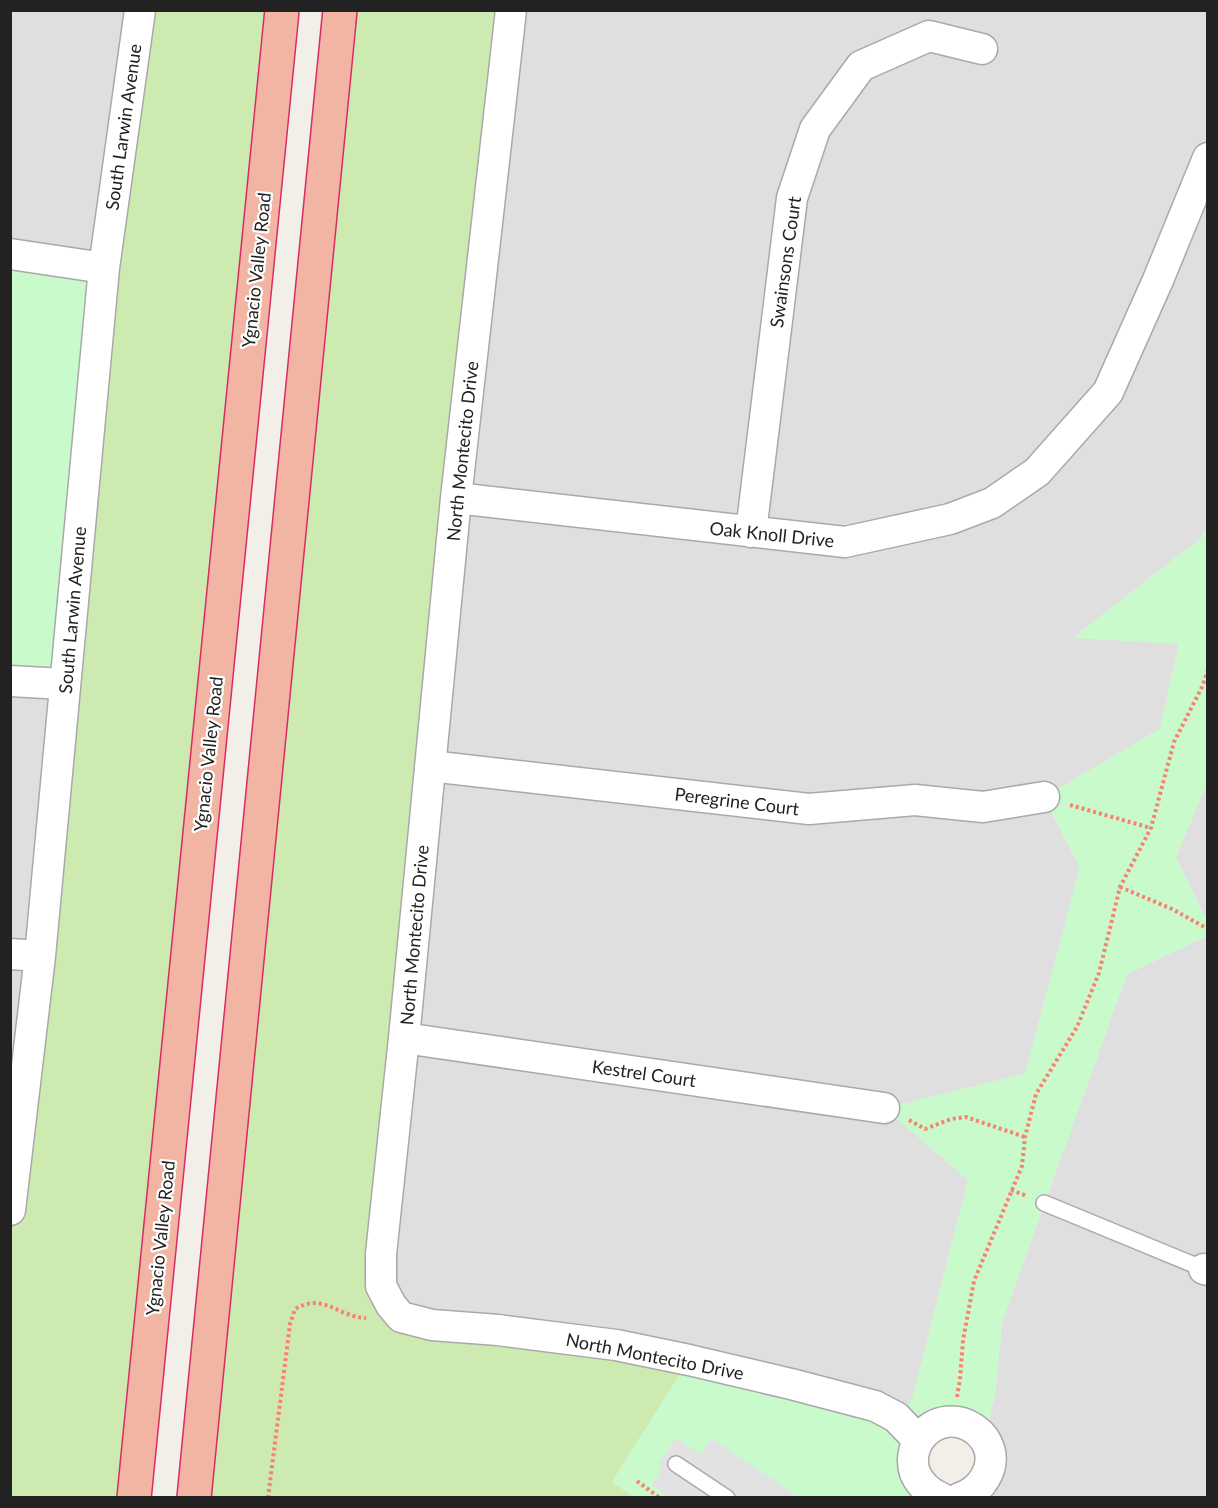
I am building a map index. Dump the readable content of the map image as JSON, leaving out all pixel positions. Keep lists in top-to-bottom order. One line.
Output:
{"streets":{"highway":["Ygnacio Valley Road"],"street":["South Larwin Avenue","Swainsons Court","North Montecito Drive","Oak Knoll Drive","Peregrine Court","Kestrel Court"]},"crossings":[["Swainsons Court","Oak Knoll Drive"],["North Montecito Drive","Oak Knoll Drive"],["North Montecito Drive","Peregrine Court"],["North Montecito Drive","Kestrel Court"]]}
